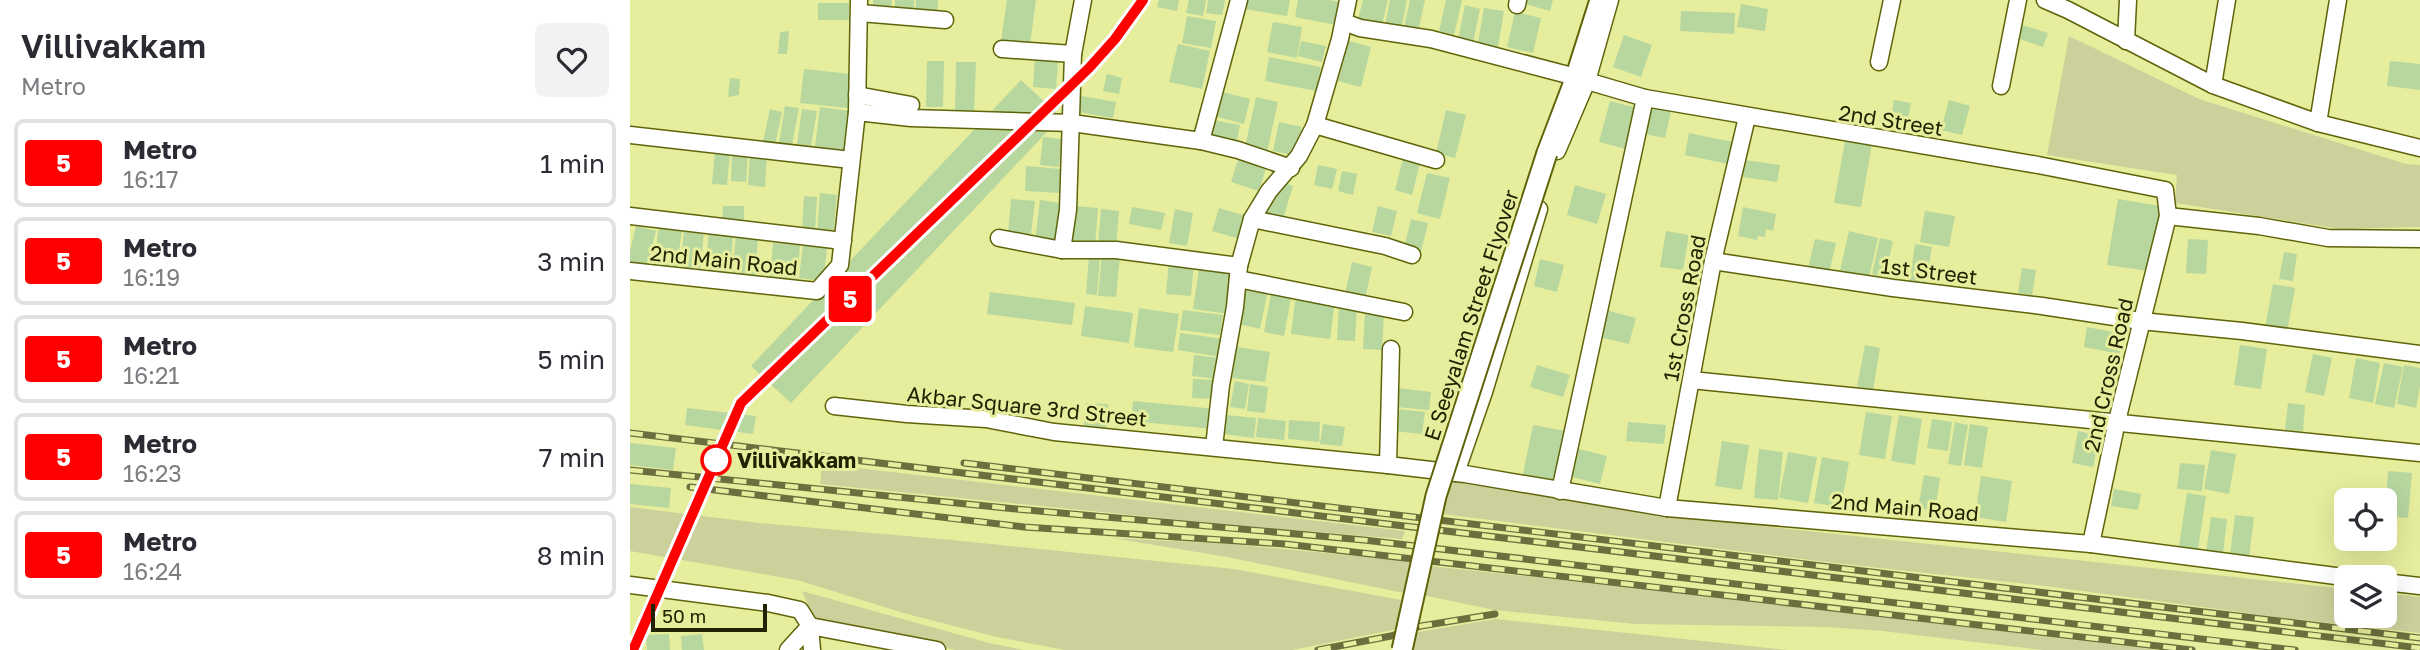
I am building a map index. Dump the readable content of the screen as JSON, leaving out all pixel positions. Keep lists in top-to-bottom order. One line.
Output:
{"streets":{"main road":["E Seeyalam Street Flyover"],"street":["2nd Street","2nd Main Road","1st Street","1st Cross Road","2nd Cross Road","Akbar Square 3rd Street"]},"crossings":[["2nd Street","1st Cross Road"],["2nd Street","2nd Cross Road"],["2nd Main Road","1st Cross Road"],["2nd Main Road","2nd Cross Road"],["2nd Main Road","Akbar Square 3rd Street"],["1st Street","1st Cross Road"],["1st Street","2nd Cross Road"]],"places":["Villivakkam"],"lines":["metro line 5"],"scale_bar":"50 m","page":{"heading":["Villivakkam","Metro"],"on_map":"5","list":[{"mark":"5","name":"Metro","note":"16:17","value":"1 min"},{"mark":"5","name":"Metro","note":"16:19","value":"3 min"},{"mark":"5","name":"Metro","note":"16:21","value":"5 min"},{"mark":"5","name":"Metro","note":"16:23","value":"7 min"},{"mark":"5","name":"Metro","note":"16:24","value":"8 min"}],"scale":"50 m"}}
